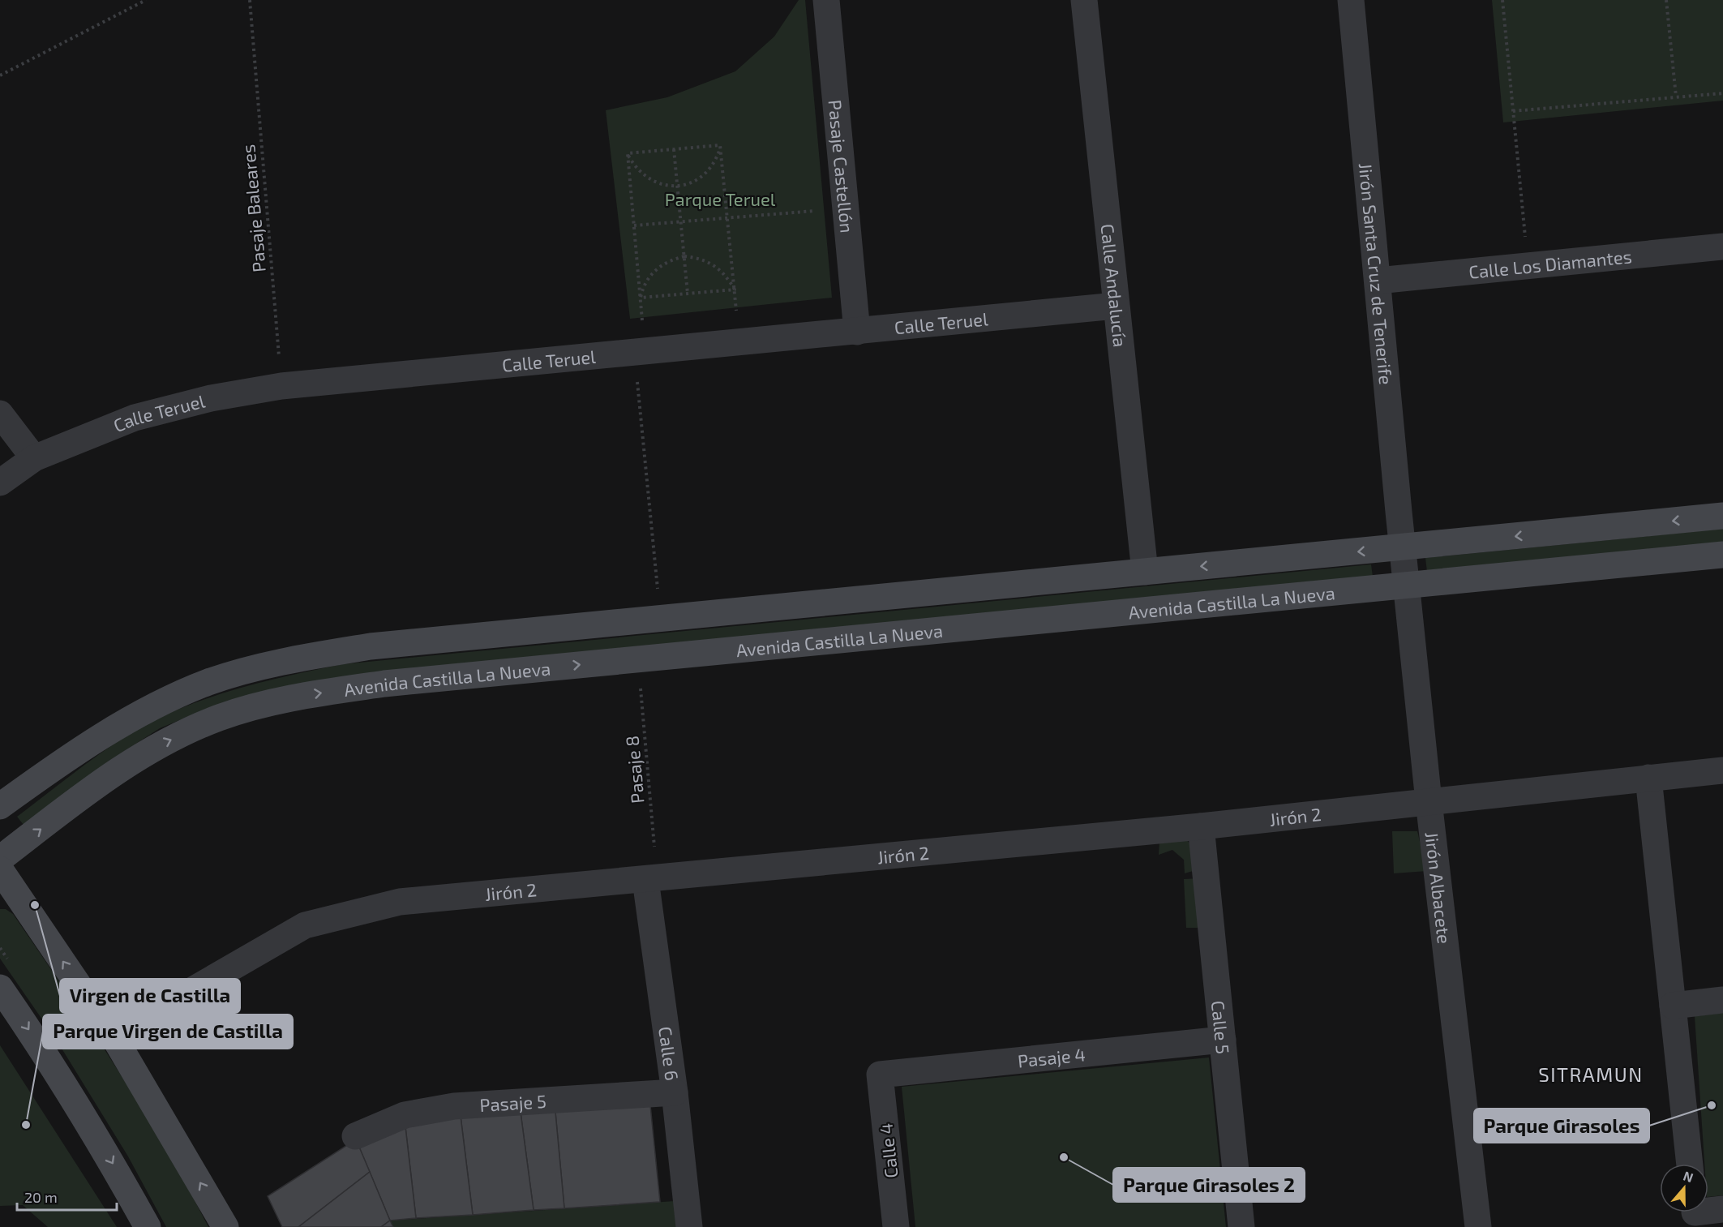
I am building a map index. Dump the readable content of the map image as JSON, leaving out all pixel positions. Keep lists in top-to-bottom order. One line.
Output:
{"streets":{"street":["Pasaje Castellón","Calle Los Diamantes","Jirón Santa Cruz de Tenerife","Calle Andalucía","Calle Teruel","Avenida Castilla La Nueva","Jirón 2","Jirón Albacete","Calle 5","Calle 6","Pasaje 4","Pasaje 5","Calle 4"],"path":["Pasaje Baleares","Pasaje 8"]},"crossings":[["Pasaje Castellón","Calle Teruel"],["Pasaje Baleares","Calle Teruel"],["Calle Los Diamantes","Jirón Santa Cruz de Tenerife"],["Jirón Santa Cruz de Tenerife","Avenida Castilla La Nueva"],["Jirón Santa Cruz de Tenerife","Jirón Albacete"],["Calle Andalucía","Calle Teruel"],["Calle Andalucía","Avenida Castilla La Nueva"],["Avenida Castilla La Nueva","Pasaje 8"],["Avenida Castilla La Nueva","Jirón Albacete"],["Pasaje 8","Jirón 2"],["Pasaje 8","Calle 6"],["Jirón 2","Jirón Albacete"],["Jirón 2","Calle 5"],["Jirón 2","Calle 6"],["Calle 5","Pasaje 4"],["Calle 6","Pasaje 5"],["Pasaje 4","Calle 4"]],"districts":["SITRAMUN"],"parks":["Parque Teruel"],"places":["Virgen de Castilla","Parque Girasoles","Parque Virgen de Castilla","Parque Girasoles 2"],"scale_bar":"20 m","north":"top"}
